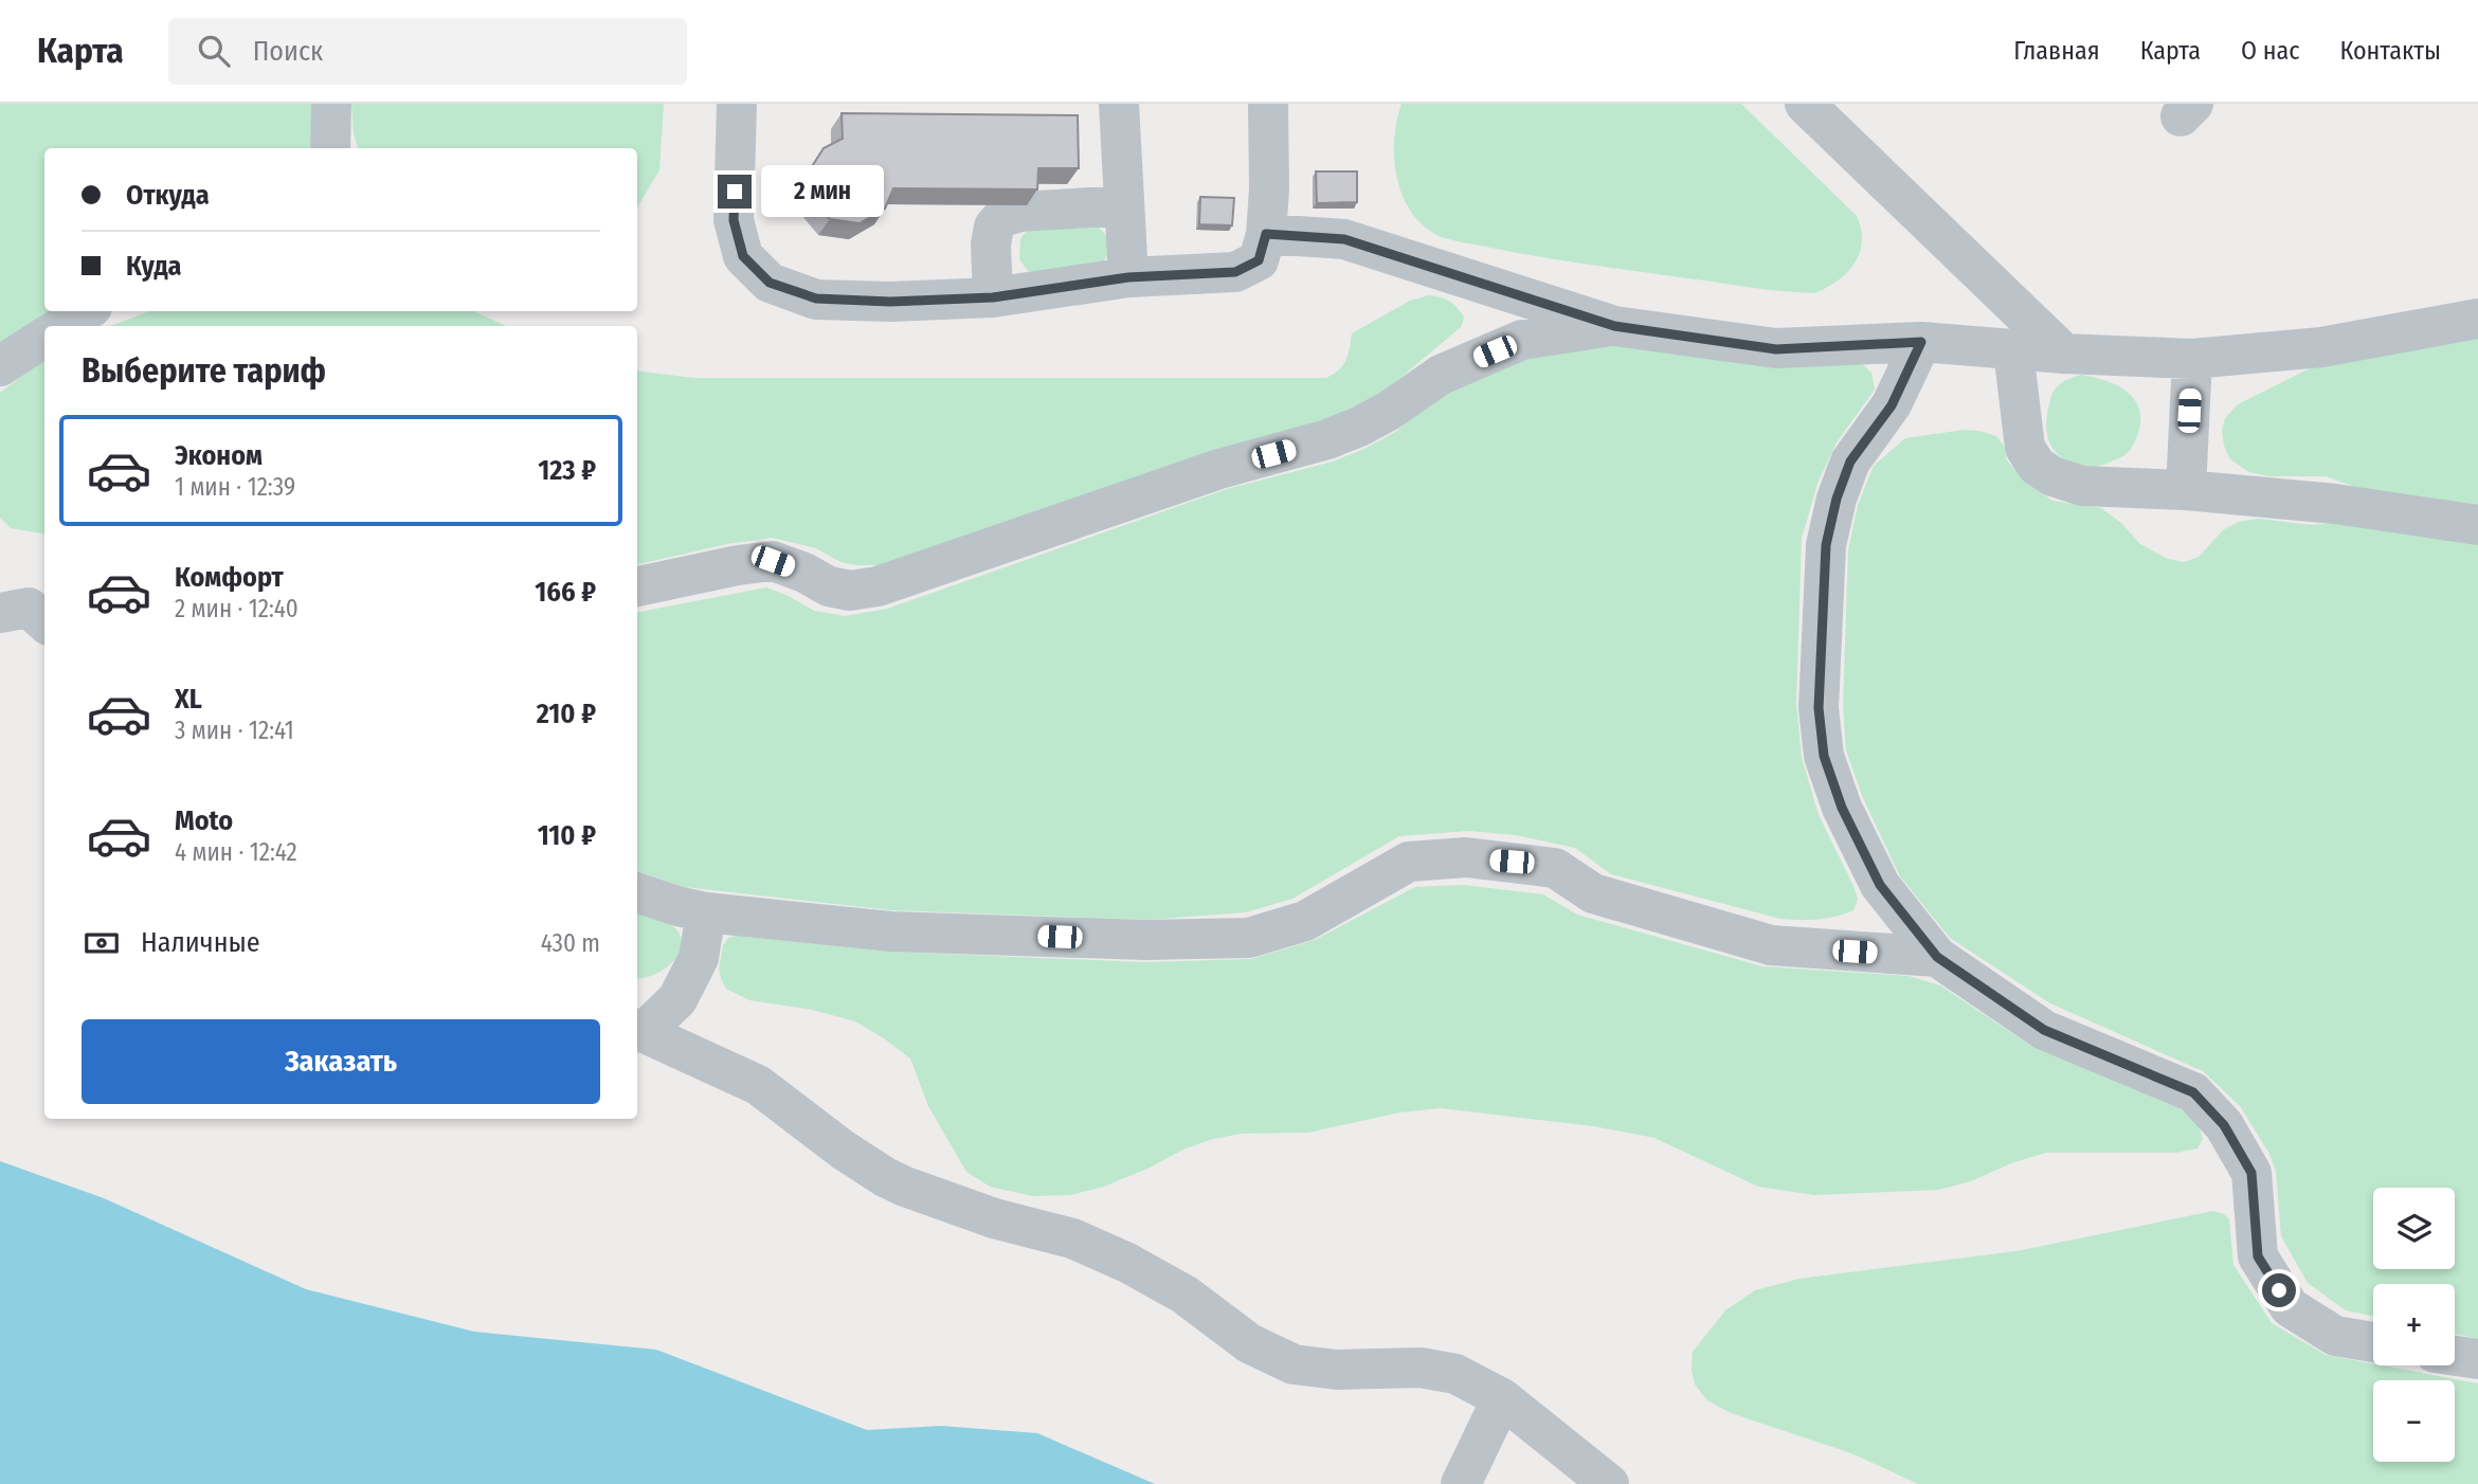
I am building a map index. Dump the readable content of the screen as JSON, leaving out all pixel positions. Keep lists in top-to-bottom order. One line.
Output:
{"page":{"header":"Карта","search":"Поиск","nav":["Главная","Карта","О нас","Контакты"],"banner":["Откуда","Куда"],"bubble":"2 мин","heading":"Выберите тариф","list":[{"name":"Эконом","note":"1 мин · 12:39","value":"123 ₽"},{"name":"Комфорт","note":"2 мин · 12:40","value":"166 ₽"},{"name":"XL","note":"3 мин · 12:41","value":"210 ₽"},{"name":"Moto","note":"4 мин · 12:42","value":"110 ₽"}],"pay":["Наличные","430 m"],"buttons":"Заказать","map_buttons":["+","−"]}}
